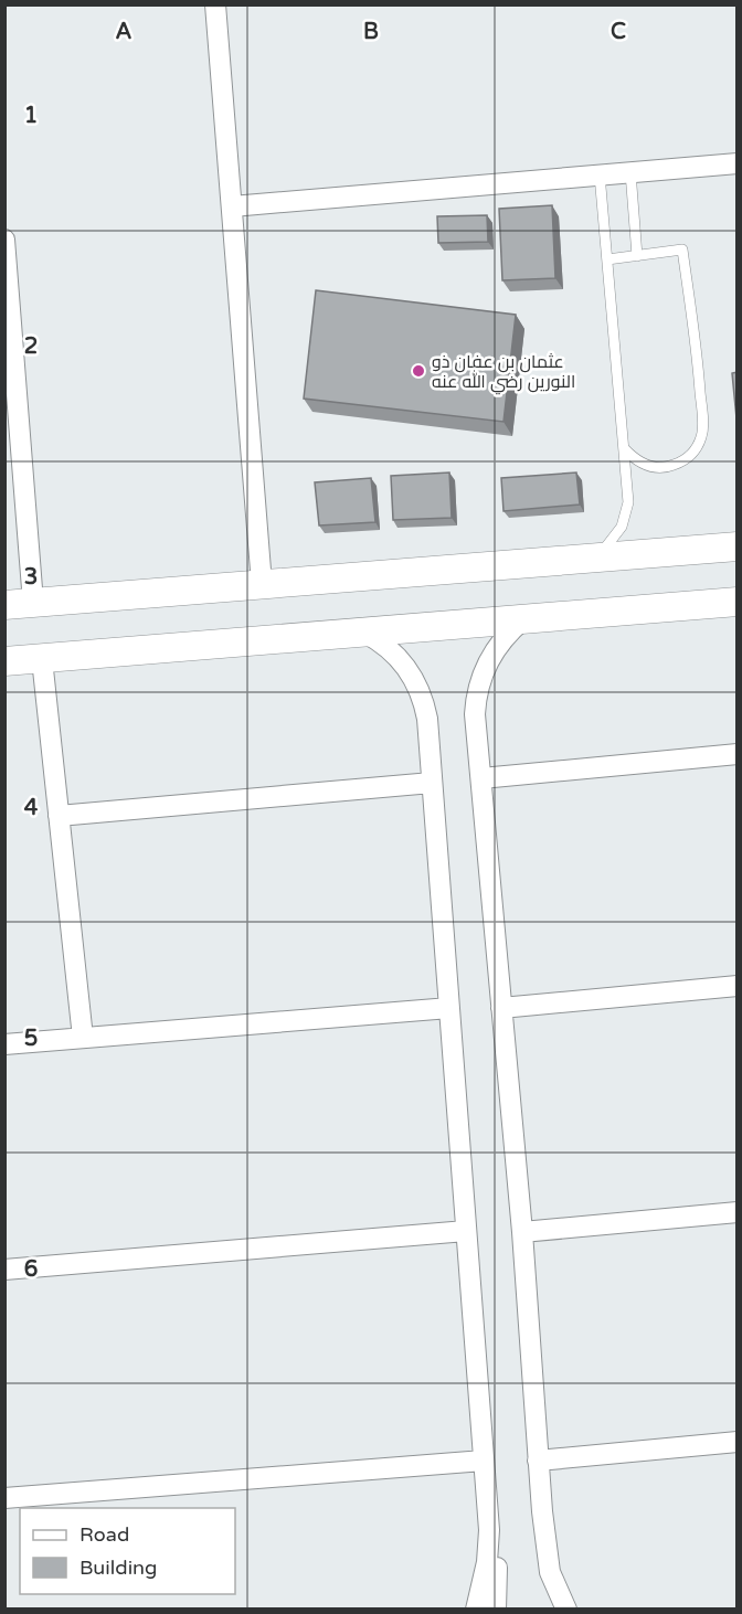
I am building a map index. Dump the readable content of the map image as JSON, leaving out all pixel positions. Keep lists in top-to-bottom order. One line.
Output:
{"places":["عثمان بن عفان ذو النورين رضي الله عنه"],"legend":["Road","Building"],"grid":{"columns":["A","B","C"],"rows":["1","2","3","4","5","6"]}}
